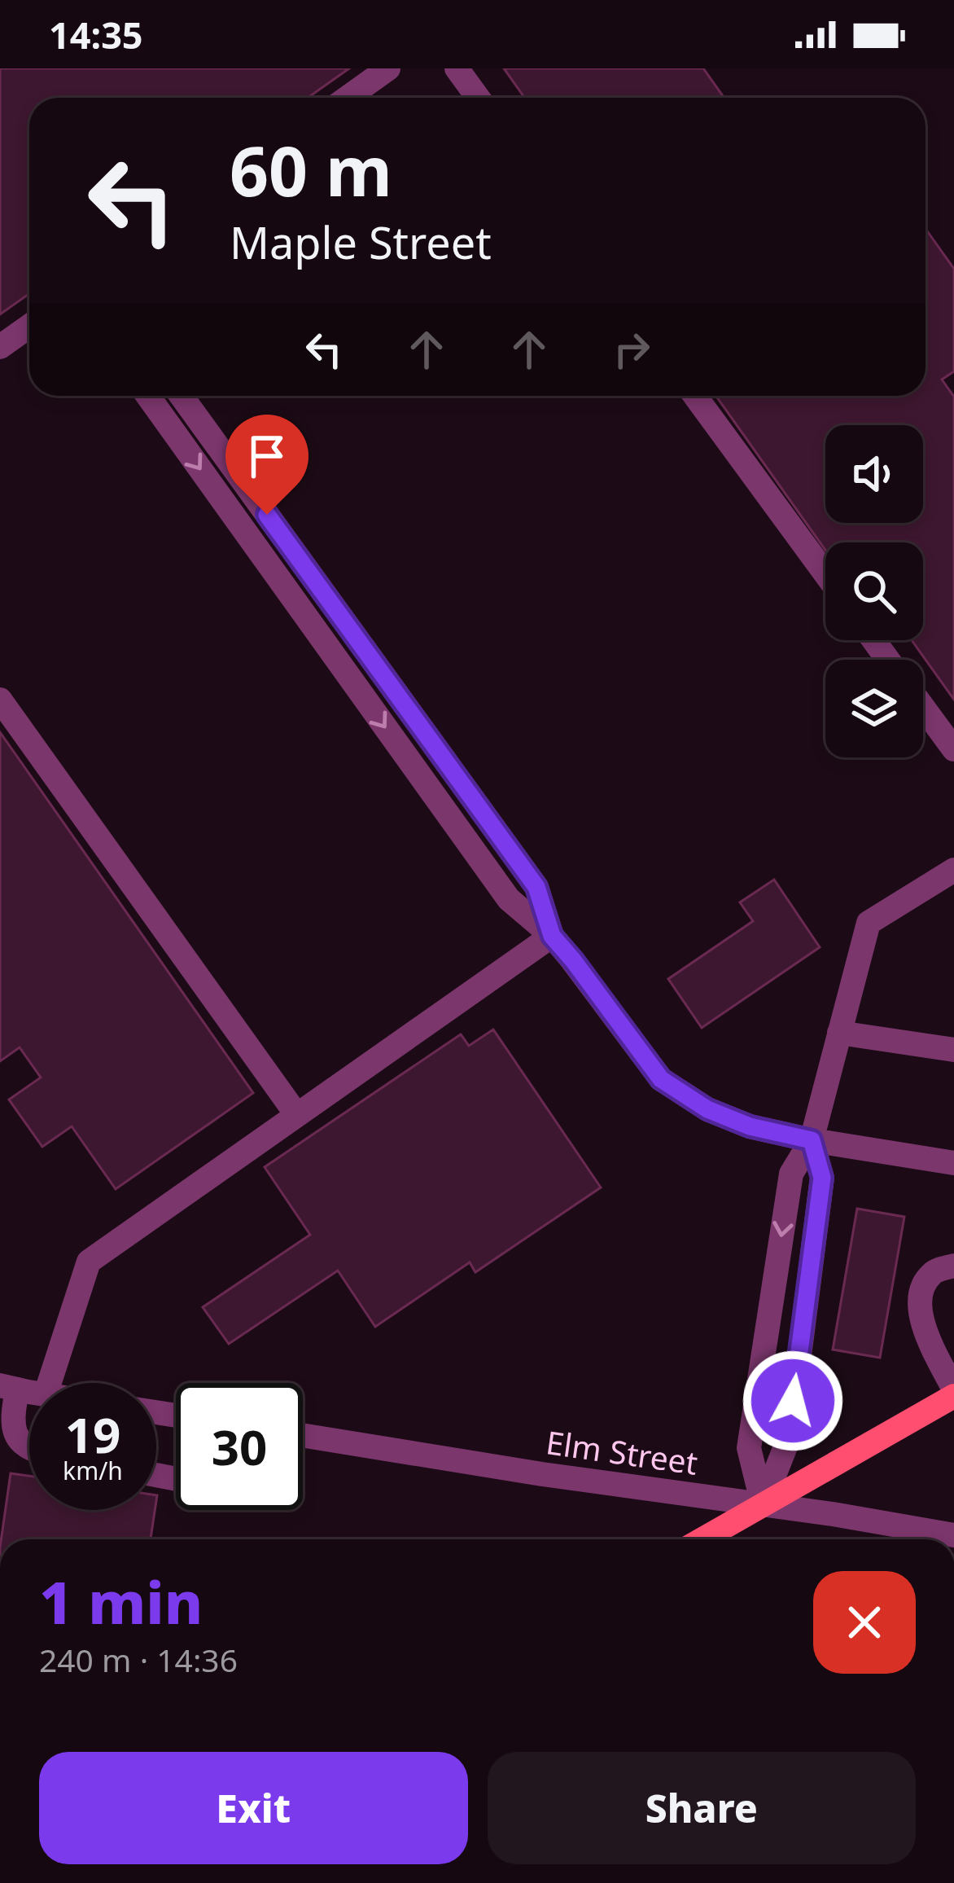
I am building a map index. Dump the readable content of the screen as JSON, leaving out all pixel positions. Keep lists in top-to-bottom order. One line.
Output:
{"streets":{"street":["Elm Street"]},"page":{"status":"14:35","turn":["60 m","Maple Street"],"speed":"19 km/h","limit":"30","heading":["1 min","240 m · 14:36"],"buttons":["Exit","Share"]}}
